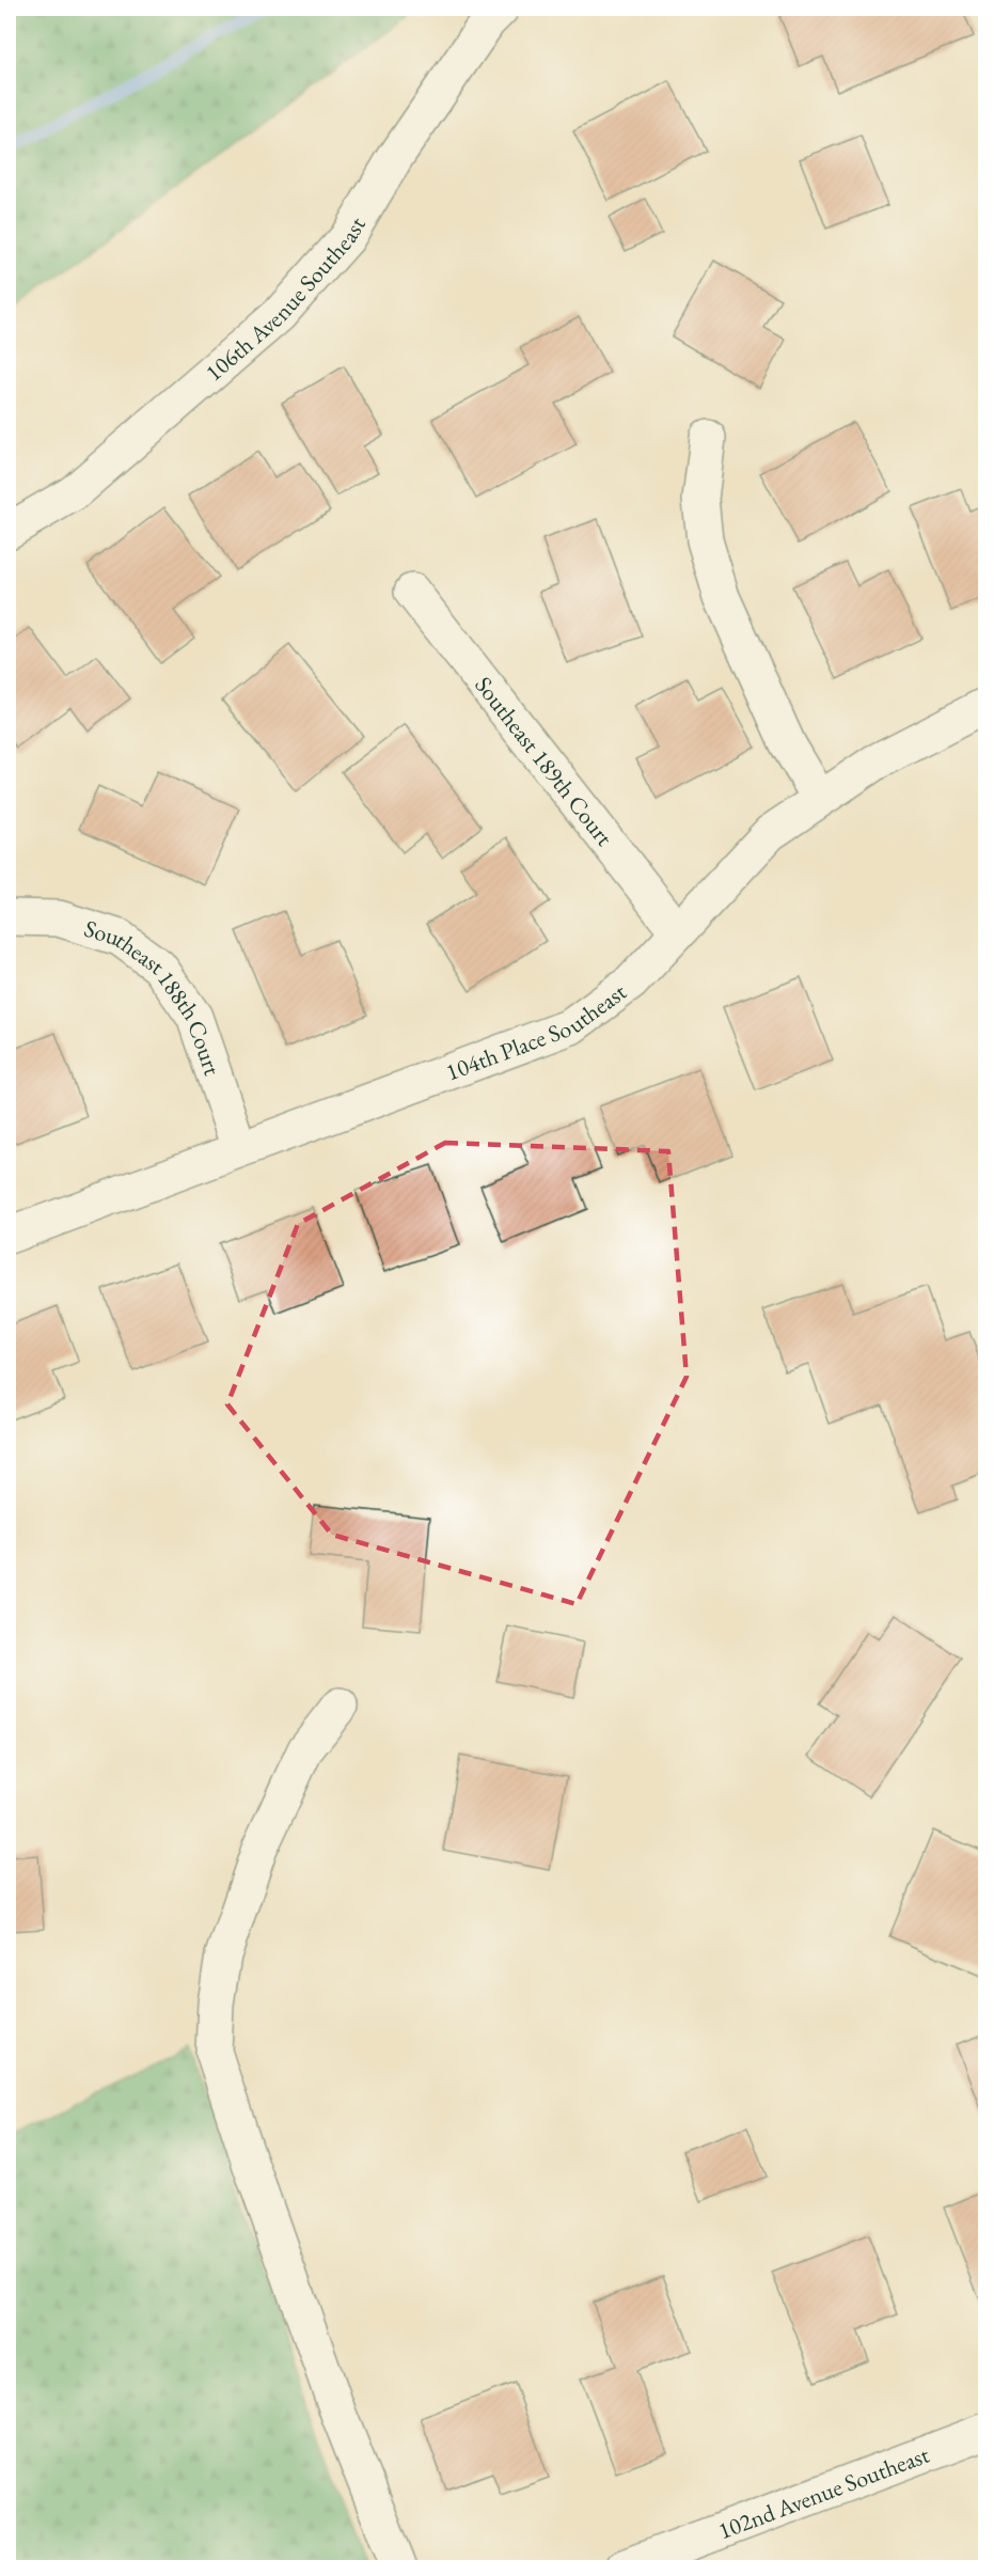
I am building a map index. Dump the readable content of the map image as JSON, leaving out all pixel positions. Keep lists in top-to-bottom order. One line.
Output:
{"streets":{"street":["106th Avenue Southeast","Southeast 189th Court","Southeast 188th Court","104th Place Southeast","102nd Avenue Southeast"]},"crossings":[["Southeast 189th Court","104th Place Southeast"],["Southeast 188th Court","104th Place Southeast"]]}
